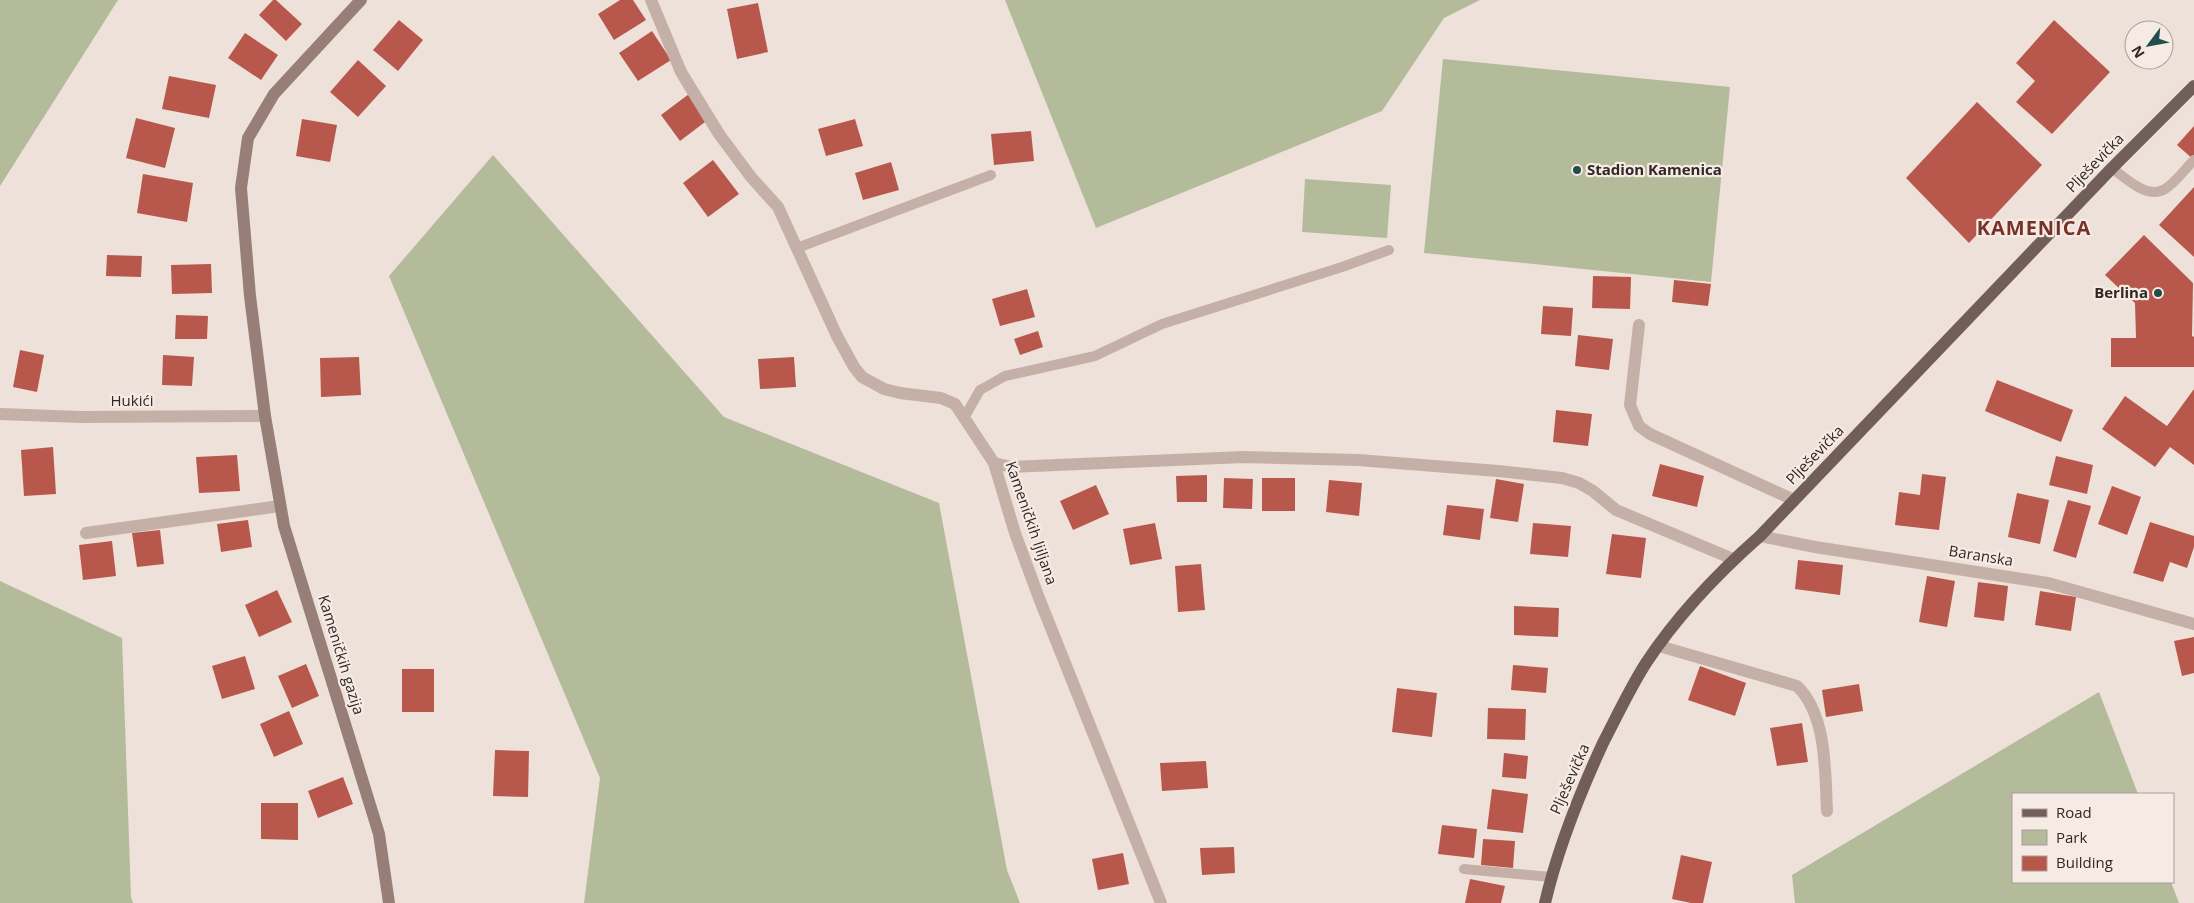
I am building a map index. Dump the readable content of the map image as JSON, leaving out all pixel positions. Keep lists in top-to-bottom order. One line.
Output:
{"streets":{"main road":["Plješevička"],"street":["Hukići","Kameničkih ljiljana","Baranska","Kameničkih gazija"]},"crossings":[["Plješevička","Baranska"],["Hukići","Kameničkih gazija"]],"districts":["KAMENICA"],"places":["Stadion Kamenica","Berlina"],"legend":["Road","Park","Building"],"north":"bottom left"}
